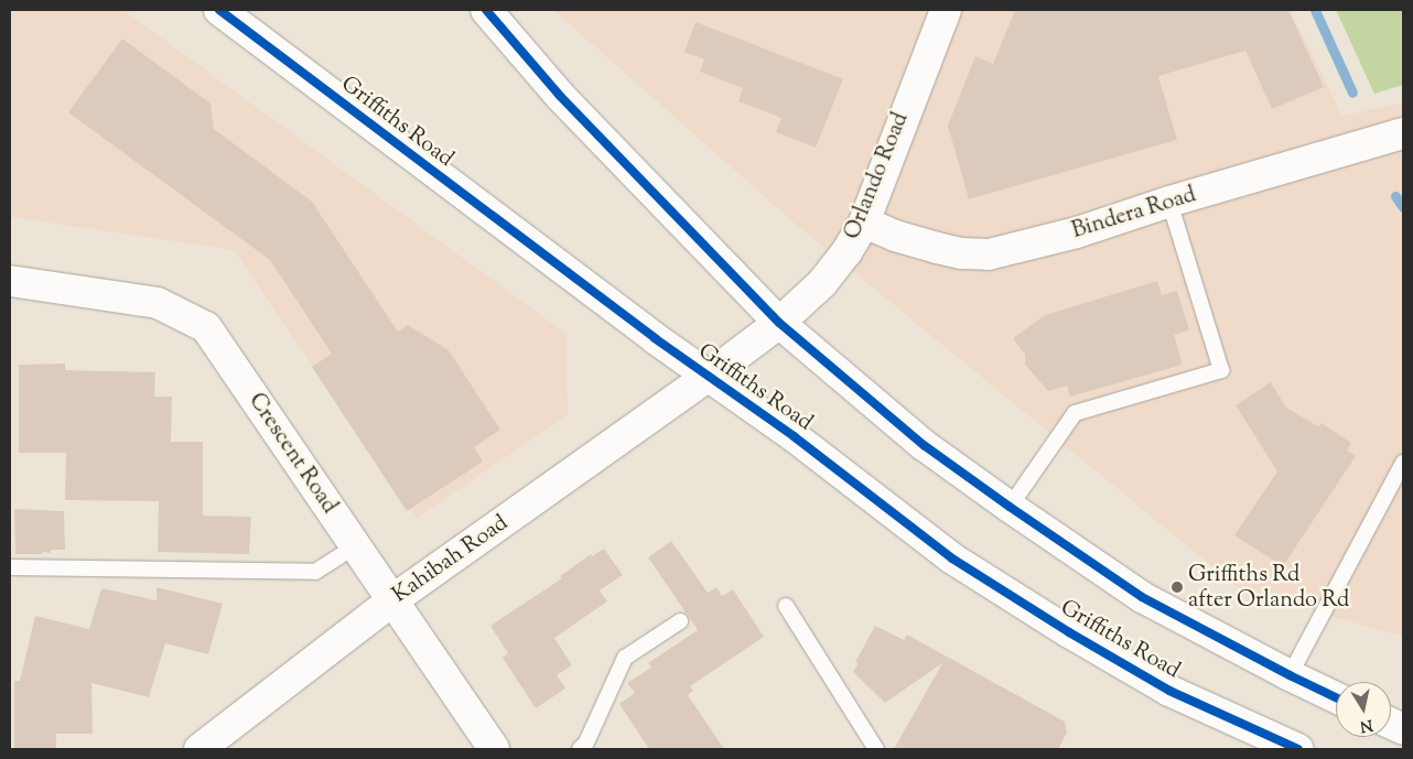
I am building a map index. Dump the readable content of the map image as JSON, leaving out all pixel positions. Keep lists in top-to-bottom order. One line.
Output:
{"streets":{"main road":["Griffiths Road","Orlando Road","Bindera Road","Crescent Road","Kahibah Road"]},"crossings":[["Griffiths Road","Orlando Road"],["Griffiths Road","Kahibah Road"],["Orlando Road","Bindera Road"],["Orlando Road","Kahibah Road"],["Crescent Road","Kahibah Road"]],"places":["Griffiths Rd after Orlando Rd"],"north":"bottom"}
